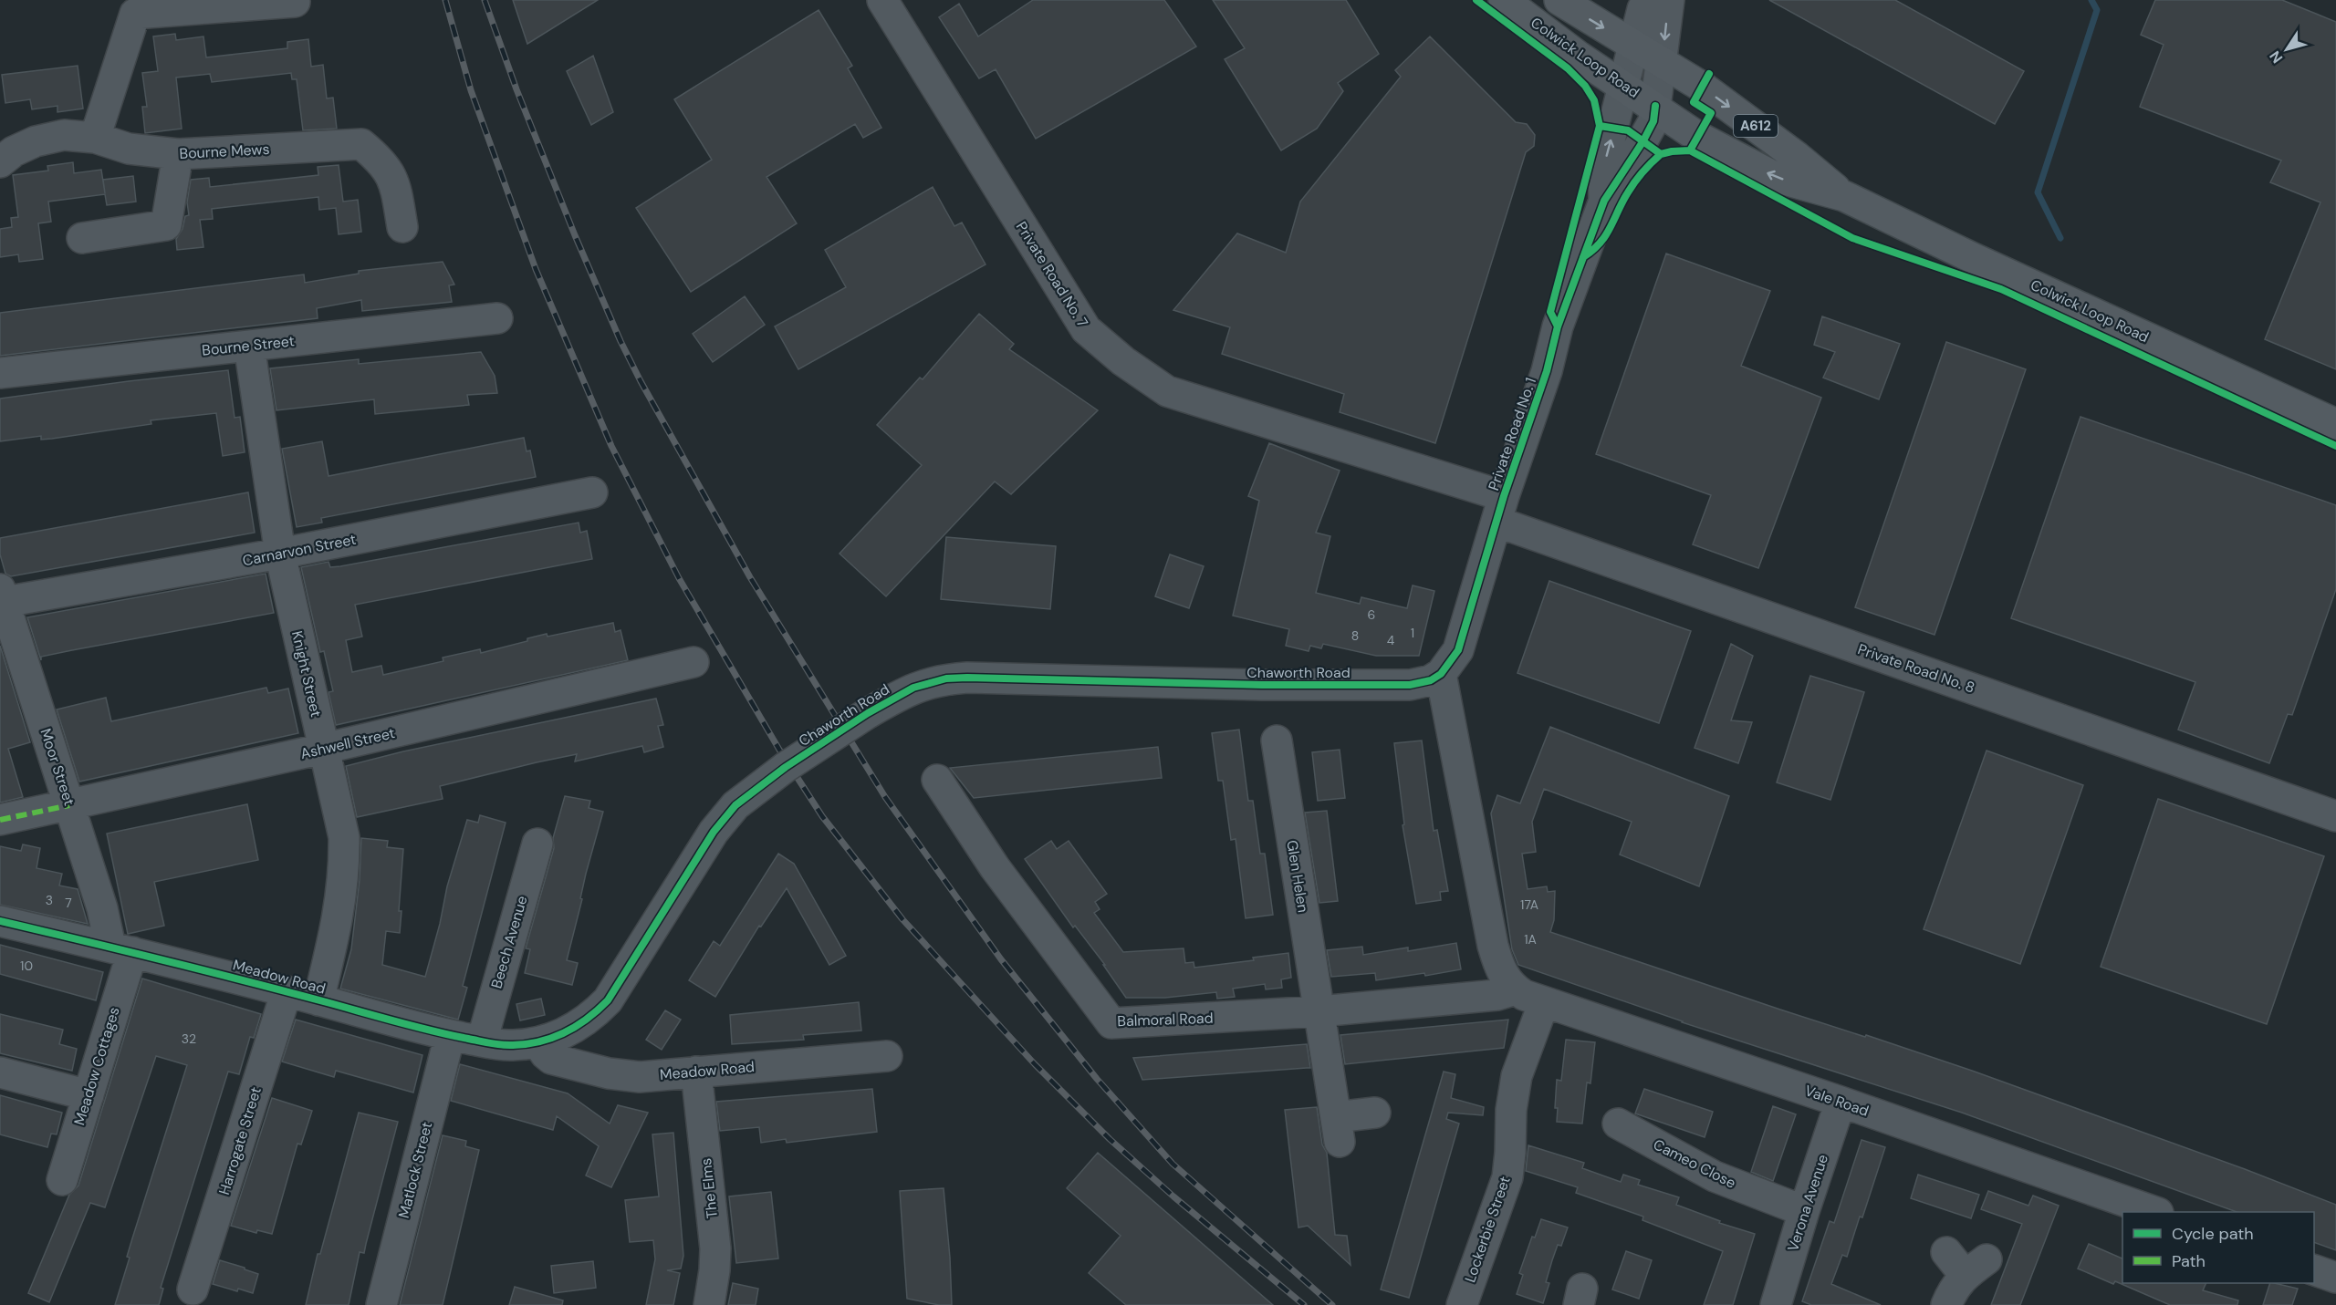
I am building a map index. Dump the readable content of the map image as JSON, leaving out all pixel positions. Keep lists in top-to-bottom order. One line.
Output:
{"streets":{"main road":["Colwick Loop Road","A612"],"street":["Bourne Mews","Private Road No. 7","Bourne Street","Private Road No. 1","Carnarvon Street","Private Road No. 8","Chaworth Road","Knight Street","Ashwell Street","Moor Street","Glen Helen","Beech Avenue","Meadow Road","Balmoral Road","Meadow Cottages","Vale Road","Harrogate Street","Cameo Close","Matlock Street","The Elms","Verona Avenue","Lockerbie Street"]},"crossings":[["Colwick Loop Road","Private Road No. 1"],["Private Road No. 7","Private Road No. 1"],["Private Road No. 7","Private Road No. 8"],["Bourne Street","Knight Street"],["Private Road No. 1","Private Road No. 8"],["Private Road No. 1","Chaworth Road"],["Carnarvon Street","Knight Street"],["Carnarvon Street","Moor Street"],["Chaworth Road","Meadow Road"],["Knight Street","Ashwell Street"],["Knight Street","Meadow Road"],["Ashwell Street","Moor Street"],["Moor Street","Meadow Road"],["Moor Street","Meadow Cottages"],["Glen Helen","Balmoral Road"],["Beech Avenue","Meadow Road"],["Meadow Road","Meadow Cottages"],["Meadow Road","Harrogate Street"],["Meadow Road","Matlock Street"],["Meadow Road","The Elms"],["Balmoral Road","Vale Road"],["Vale Road","Verona Avenue"],["Vale Road","Lockerbie Street"],["Cameo Close","Verona Avenue"]],"house_numbers":["6","1","8","4","3","7","17A","1A","10","32"],"legend":["Cycle path","Path"],"north":"bottom left"}
